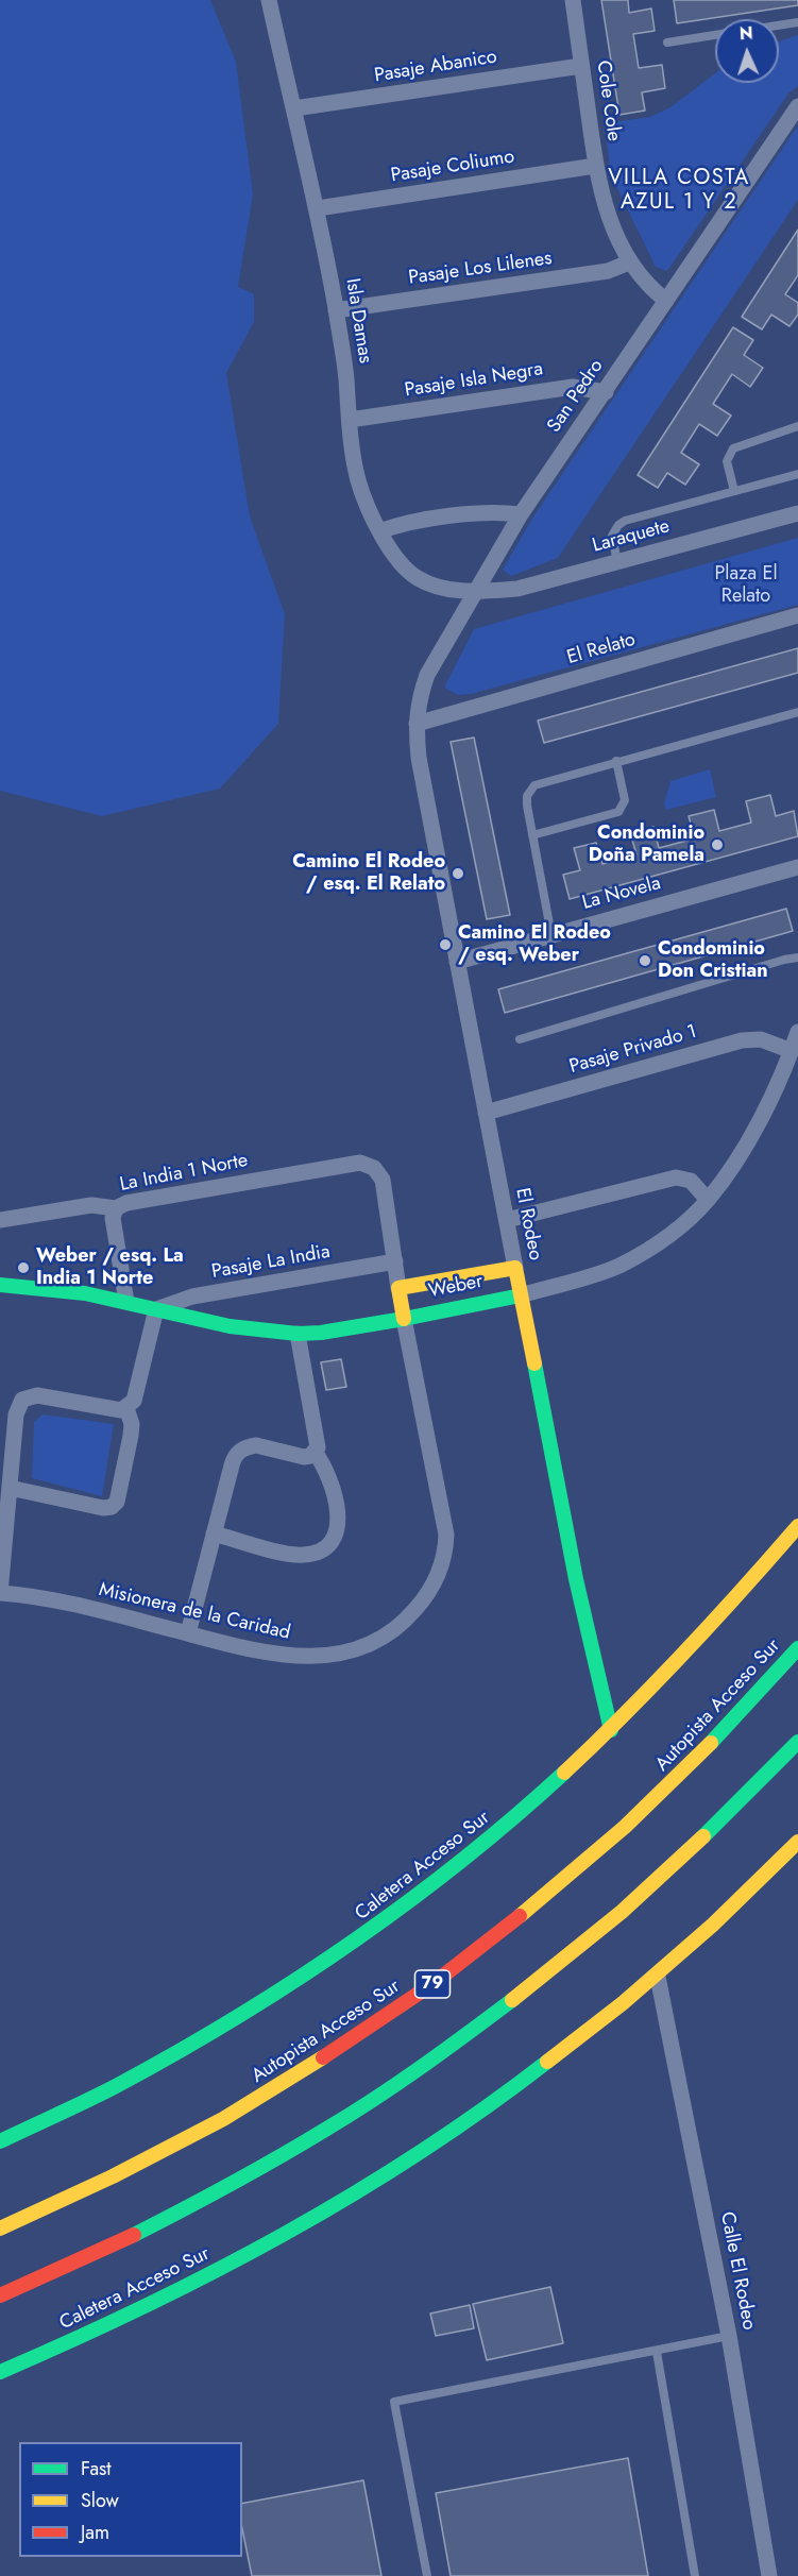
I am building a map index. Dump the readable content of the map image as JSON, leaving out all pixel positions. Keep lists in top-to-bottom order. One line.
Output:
{"streets":{"main road":["El Rodeo","Weber","Misionera de la Caridad","Autopista Acceso Sur","Caletera Acceso Sur","79"],"street":["Pasaje Abanico","Cole Cole","Pasaje Coliumo","Pasaje Los Lilenes","Isla Damas","Pasaje Isla Negra","San Pedro","Laraquete","El Relato","La Novela","Pasaje Privado 1","La India 1 Norte","Pasaje La India","Calle El Rodeo"]},"crossings":[["Pasaje Abanico","Cole Cole"],["Pasaje Abanico","Isla Damas"],["Cole Cole","Pasaje Coliumo"],["Cole Cole","Pasaje Los Lilenes"],["Cole Cole","San Pedro"],["Pasaje Coliumo","Isla Damas"],["Pasaje Los Lilenes","Isla Damas"],["Isla Damas","Pasaje Isla Negra"],["Isla Damas","San Pedro"],["Isla Damas","Laraquete"],["Pasaje Isla Negra","San Pedro"],["San Pedro","Laraquete"],["San Pedro","El Relato"],["San Pedro","El Rodeo"],["El Relato","El Rodeo"],["La Novela","El Rodeo"],["Pasaje Privado 1","El Rodeo"],["Pasaje Privado 1","Weber"],["La India 1 Norte","Pasaje La India"],["El Rodeo","Weber"],["El Rodeo","Caletera Acceso Sur"],["Pasaje La India","Weber"],["Weber","Misionera de la Caridad"],["Caletera Acceso Sur","Calle El Rodeo"]],"districts":["VILLA COSTA AZUL 1 Y 2"],"parks":["Plaza El Relato"],"places":["Condominio Doña Pamela","Camino El Rodeo / esq. El Relato","Camino El Rodeo / esq. Weber","Condominio Don Cristian","Weber / esq. La India 1 Norte"],"legend":["Fast","Slow","Jam"],"north":"top"}
